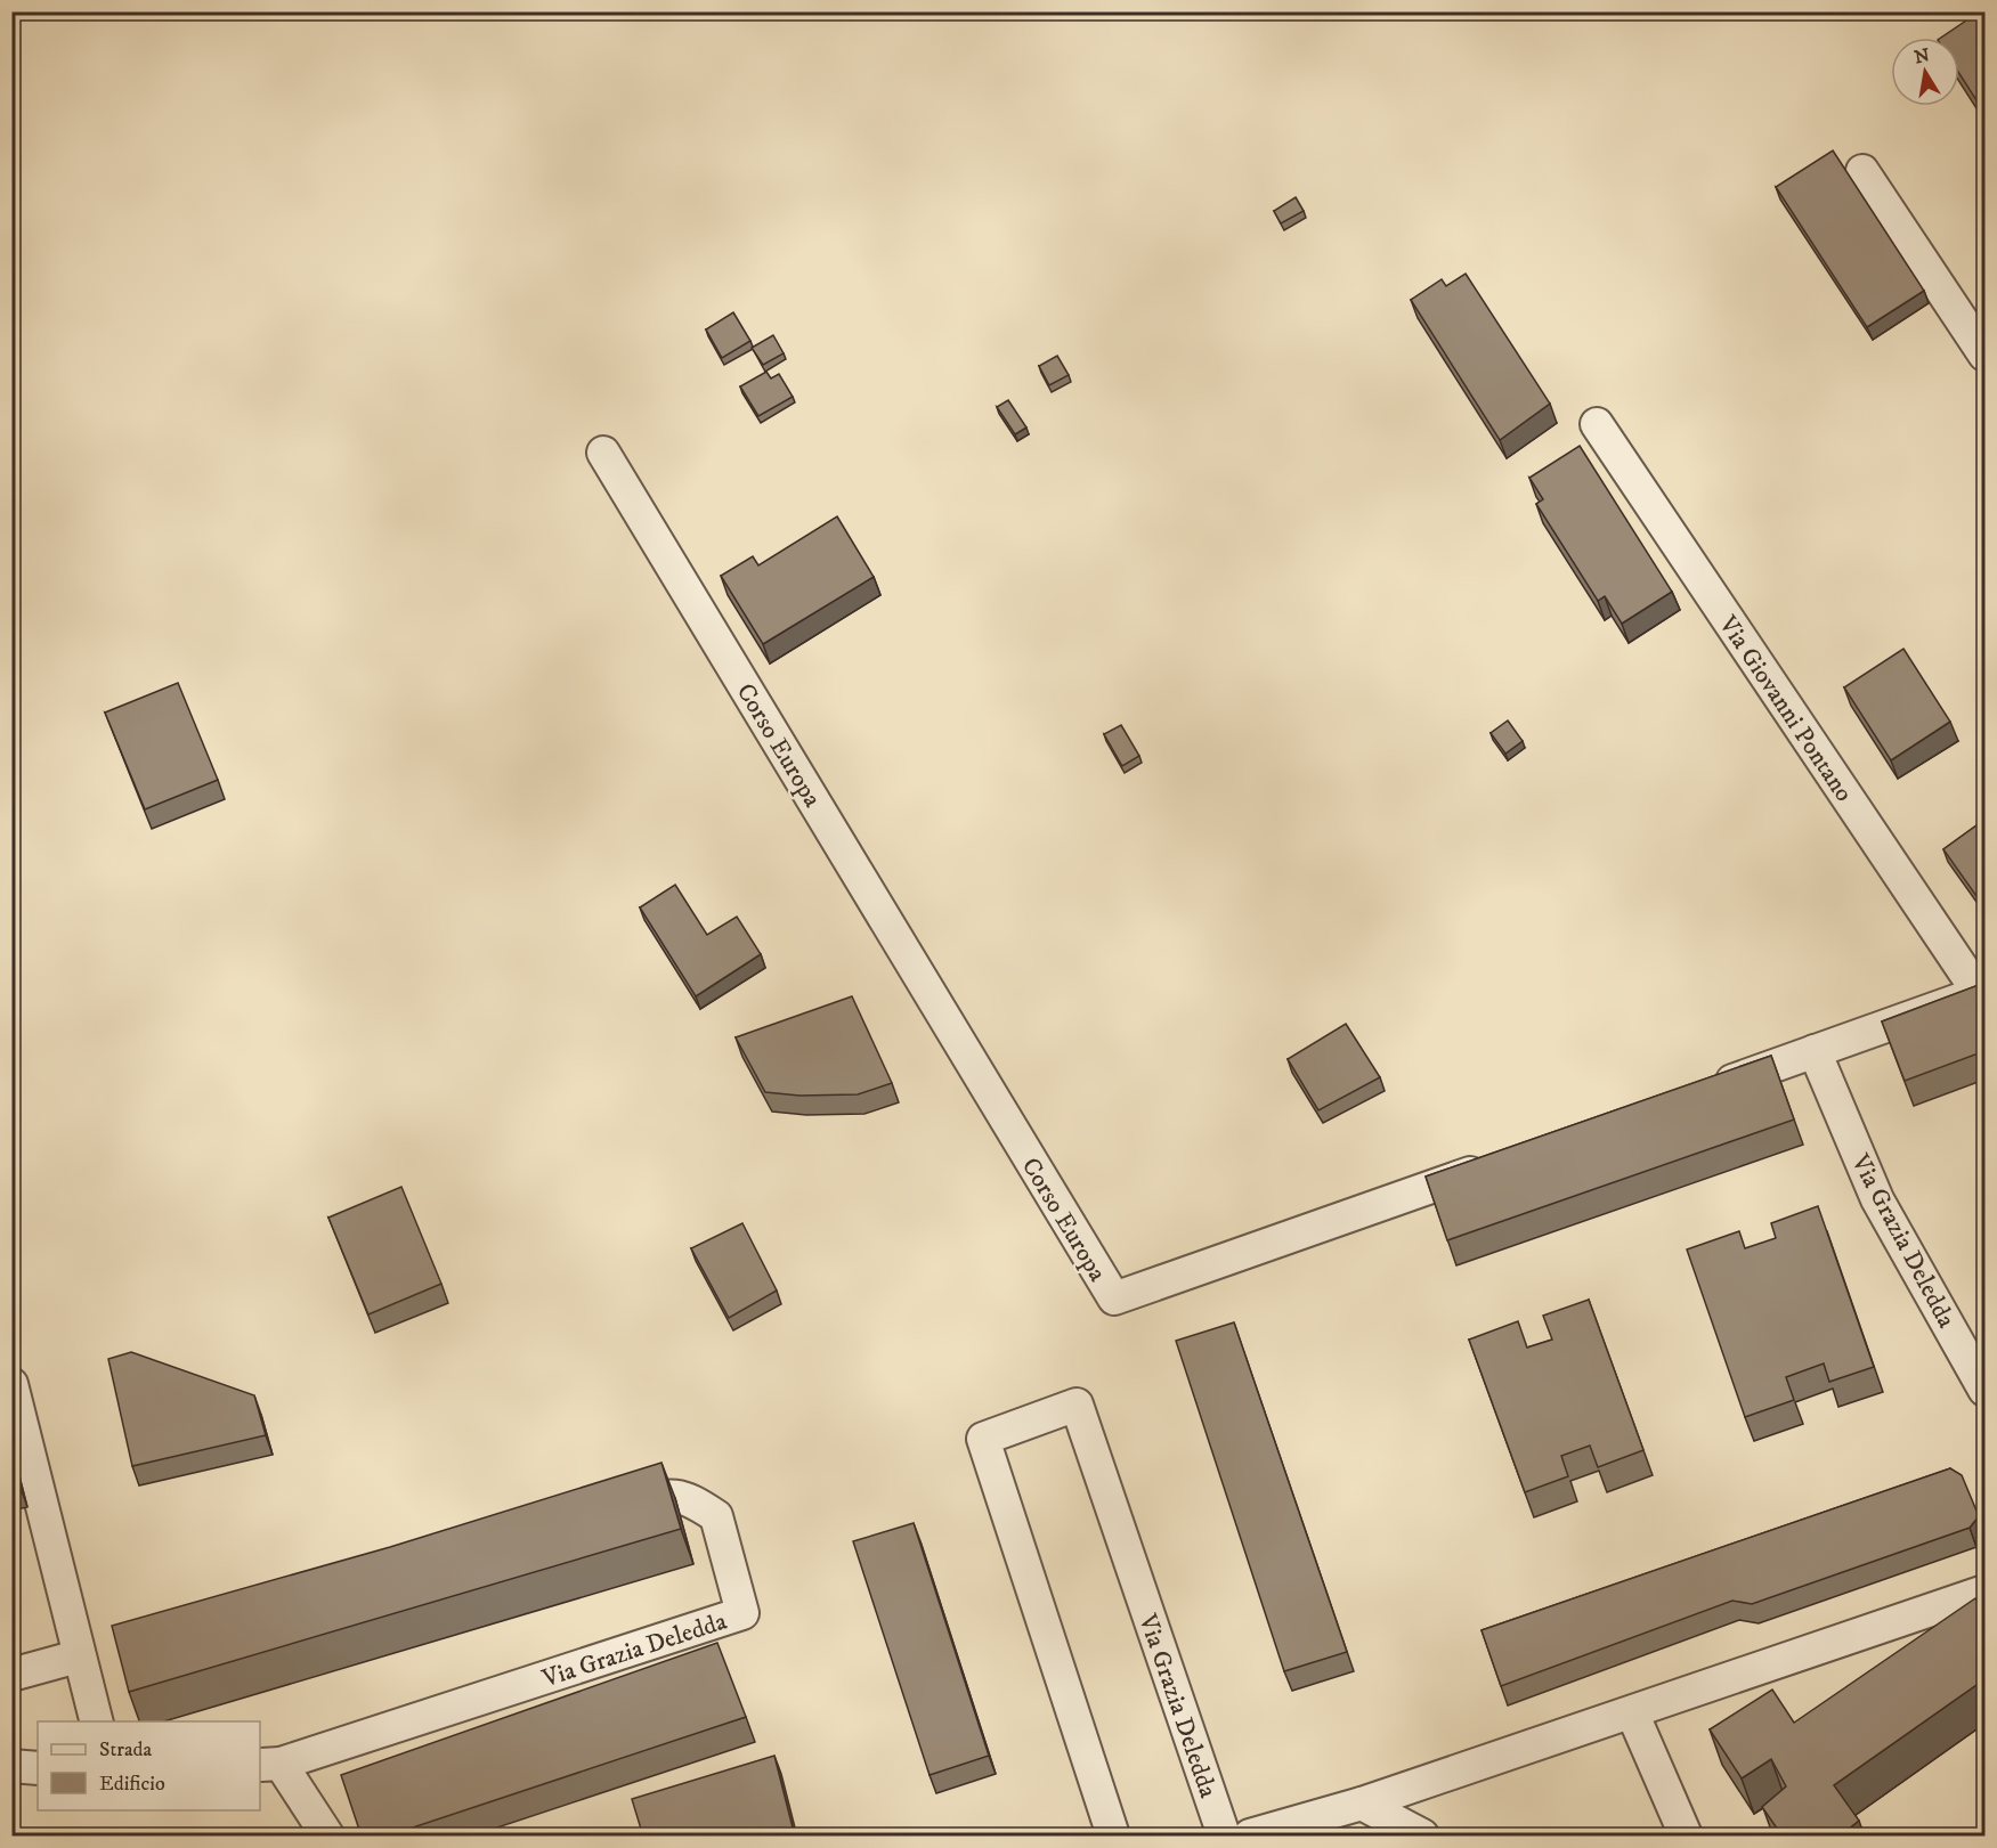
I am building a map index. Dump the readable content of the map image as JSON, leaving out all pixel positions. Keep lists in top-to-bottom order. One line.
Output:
{"streets":{"street":["Via Giovanni Pontano","Corso Europa","Via Grazia Deledda"]},"legend":["Strada","Edificio"],"north":"top"}
